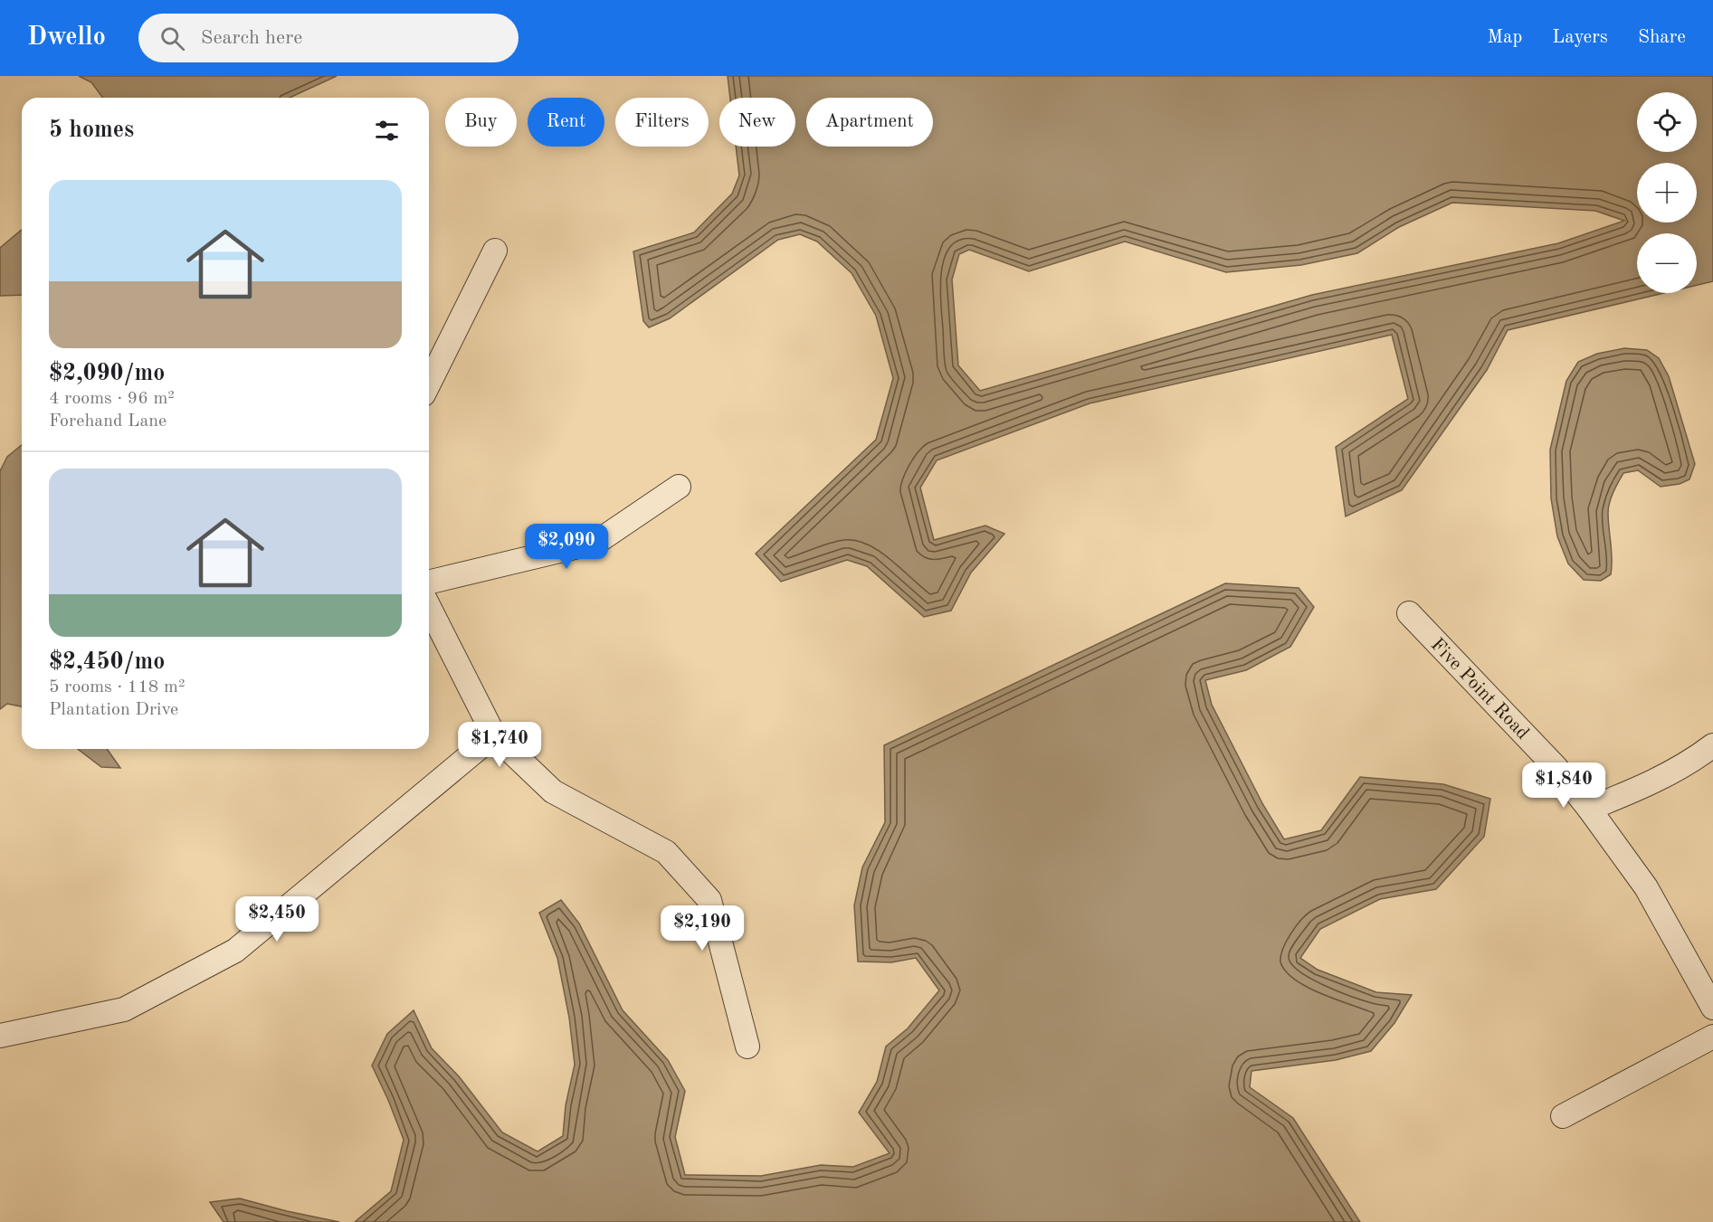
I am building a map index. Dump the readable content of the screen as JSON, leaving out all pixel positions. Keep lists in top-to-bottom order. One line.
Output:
{"streets":{"street":["Five Point Road"]},"page":{"header":"Dwello","search":"Search here","nav":["Map","Layers","Share"],"map_buttons":["+","−"],"chip":["Buy","Rent","Filters","New","Apartment"],"heading":"5 homes","list":[{"name":"$2,090/mo","note":"4 rooms · 96 m² · Forehand Lane"},{"name":"$2,450/mo","note":"5 rooms · 118 m² · Plantation Drive"}],"price":["$2,090","$1,740","$1,840","$2,450","$2,190"]}}
